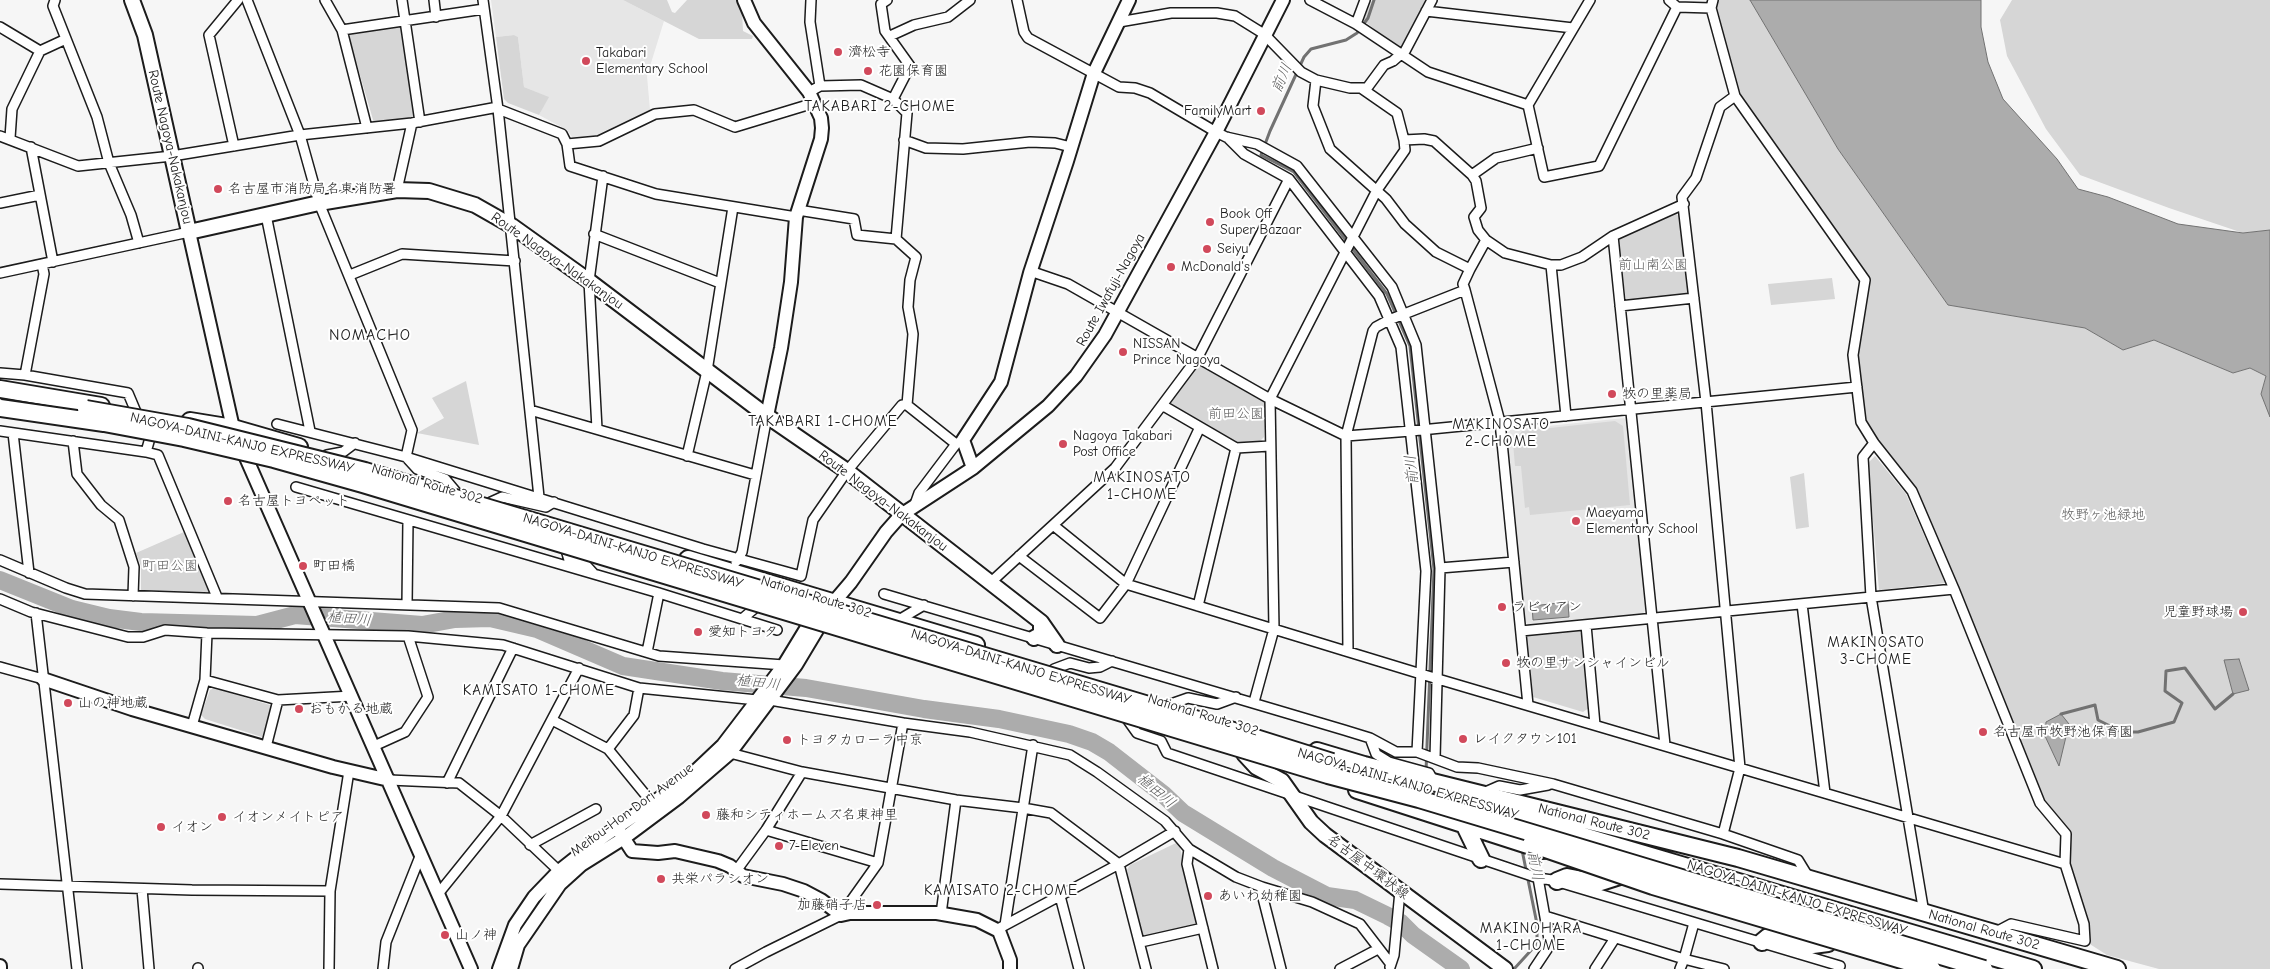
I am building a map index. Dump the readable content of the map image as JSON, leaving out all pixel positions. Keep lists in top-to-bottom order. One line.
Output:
{"streets":{"highway":["NAGOYA-DAINI-KANJO EXPRESSWAY","National Route 302"],"main road":["Route Nagoya-Nakakanjou","名古屋中環状線"],"street":["Route Iwafuji-Nagoya","Meitou-Hon Dori Avenue"]},"crossings":[["Route Nagoya-Nakakanjou","Route Iwafuji-Nagoya"],["Route Iwafuji-Nagoya","National Route 302"],["Route Iwafuji-Nagoya","Meitou-Hon Dori Avenue"],["National Route 302","Meitou-Hon Dori Avenue"],["National Route 302","名古屋中環状線"]],"districts":["TAKABARI 2-CHOME","NOMACHO","TAKABARI 1-CHOME","MAKINOSATO 2-CHOME","MAKINOSATO 1-CHOME","MAKINOSATO 3-CHOME","KAMISATO 1-CHOME","KAMISATO 2-CHOME","MAKINOHARA 1-CHOME"],"water":["前川","植田川"],"parks":["前山南公園","前田公園","牧野ヶ池緑地","町田公園"],"places":["濟松寺","Takabari Elementary School","花園保育園","FamilyMart","名古屋市消防局名東消防署","Book Off Super Bazaar","Seiyu","McDonald's","NISSAN Prince Nagoya","牧の里薬局","Nagoya Takabari Post Office","名古屋トヨペット","Maeyama Elementary School","町田橋","ラビィアン","児童野球場","愛知トヨタ","牧の里サンシャインビル","山の神地蔵","おもかる地蔵","名古屋市牧野池保育園","レイクタウン101","トヨタカローラ中京","藤和シティホームズ名東神里","イオンメイトピア","イオン","7-Eleven","共栄パラシオン","あいわ幼稚園","加藤硝子店","山ノ神"]}
